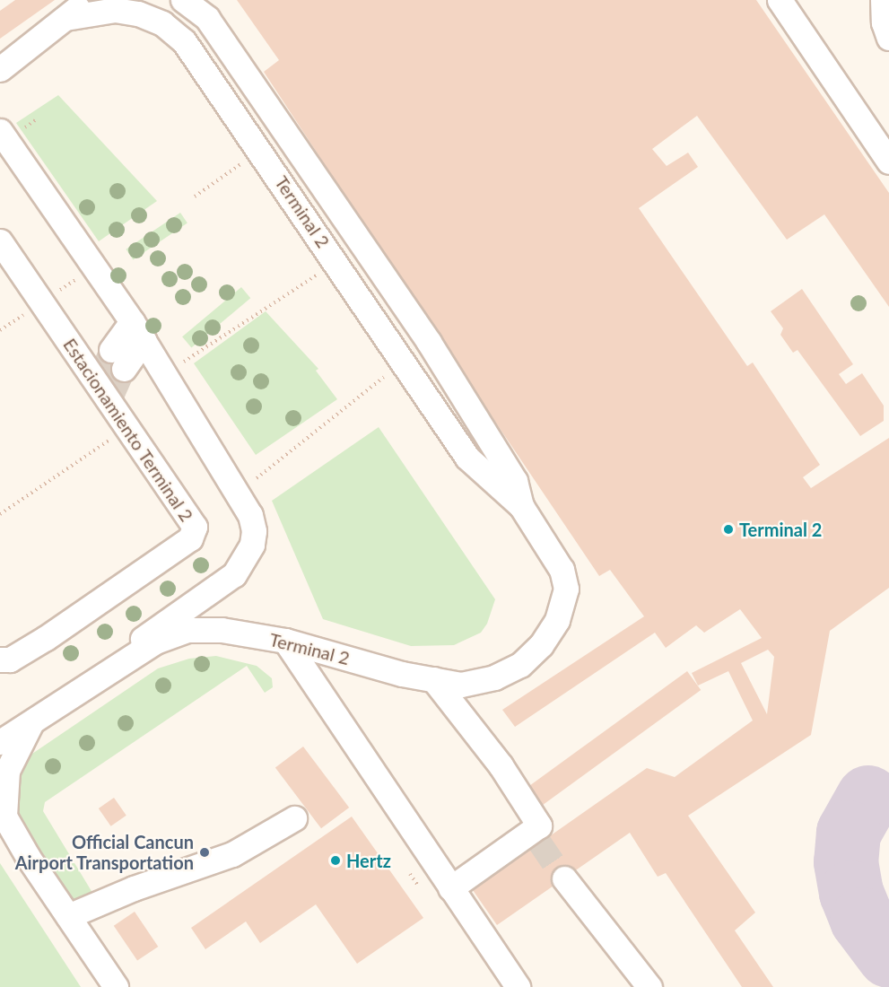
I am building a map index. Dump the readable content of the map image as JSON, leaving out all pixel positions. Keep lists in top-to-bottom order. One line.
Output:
{"streets":{"street":["Terminal 2","Estacionamiento Terminal 2"]},"places":["Terminal 2","Official Cancun Airport Transportation","Hertz"]}
